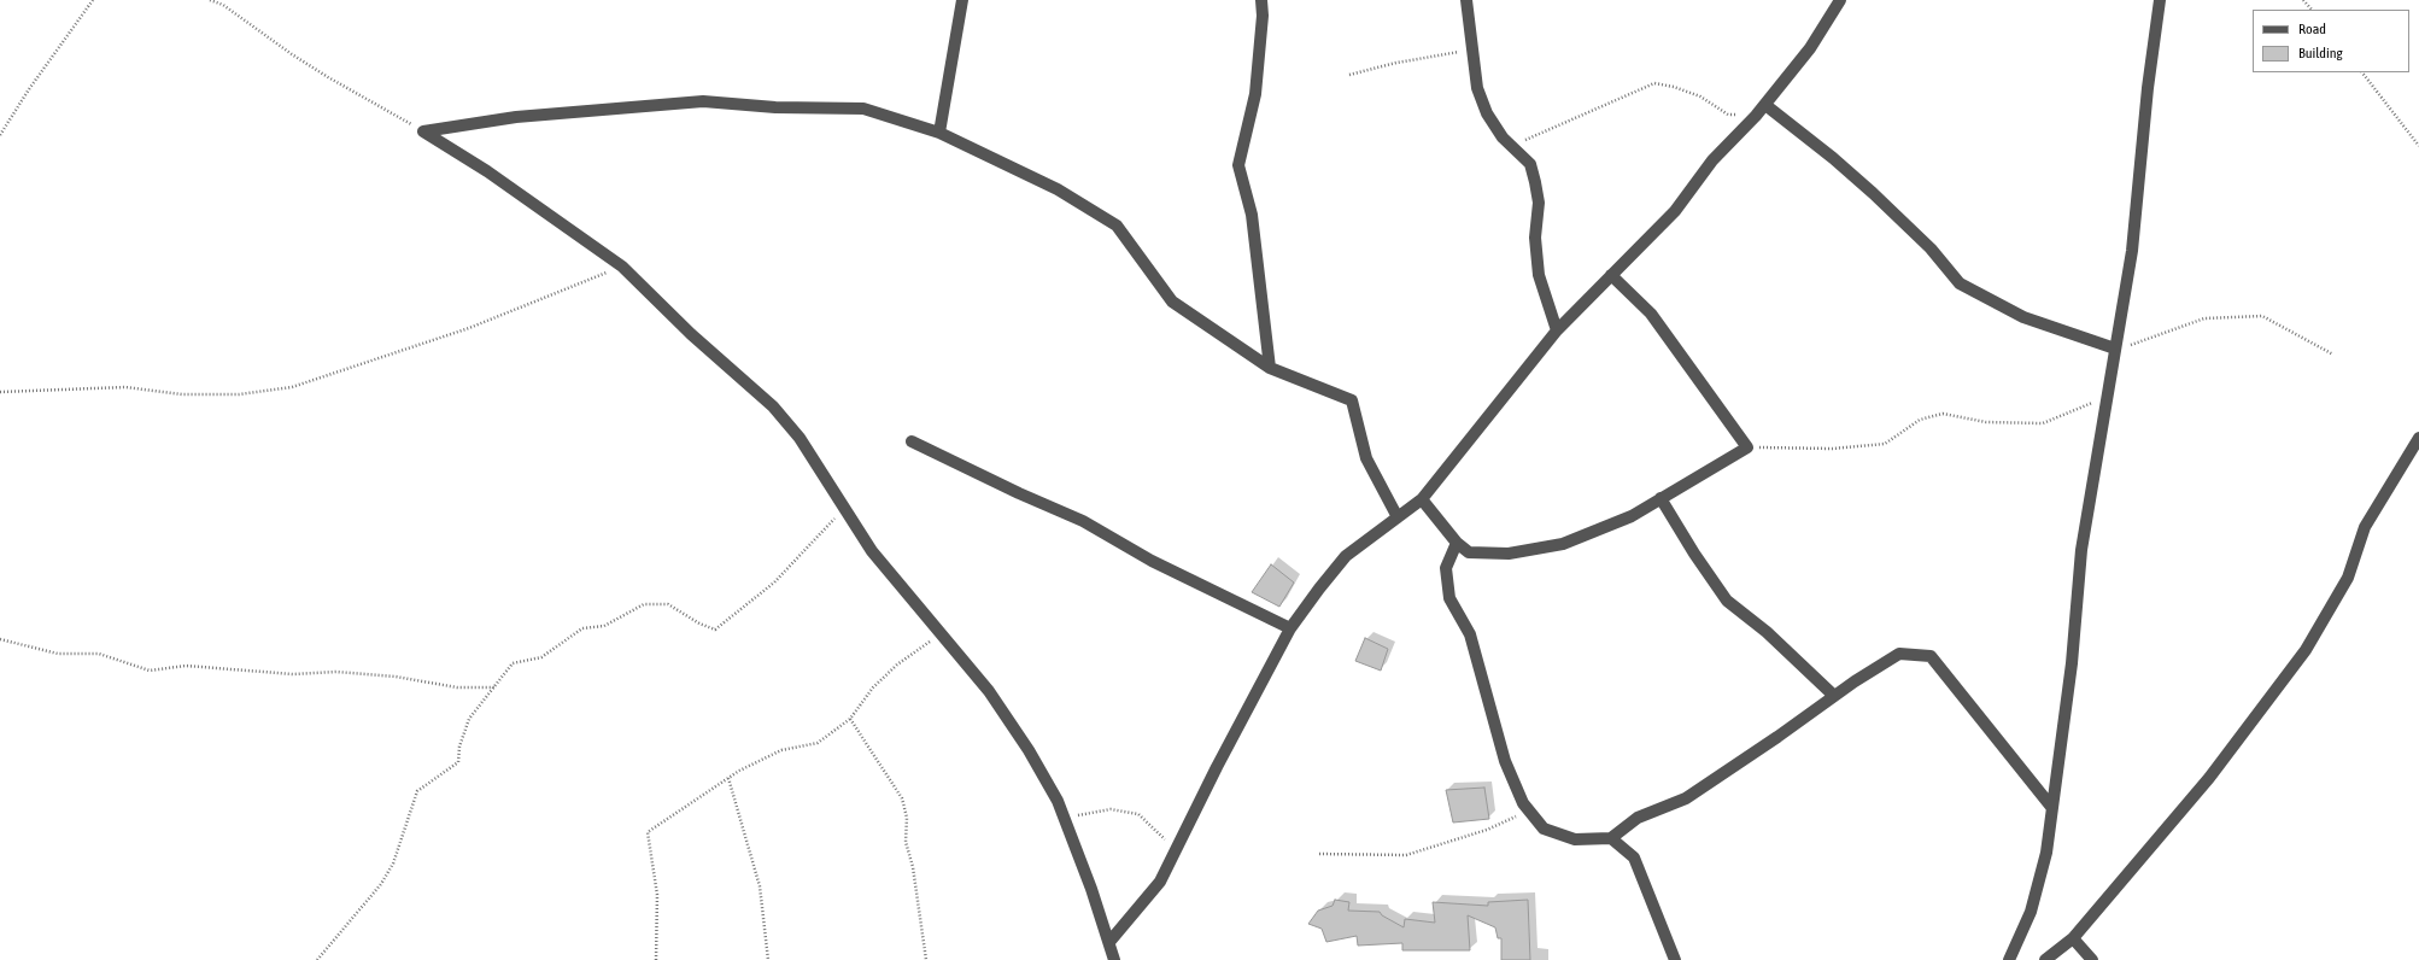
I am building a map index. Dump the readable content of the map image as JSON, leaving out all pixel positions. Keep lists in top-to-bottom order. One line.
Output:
{"legend":["Road","Building"]}
